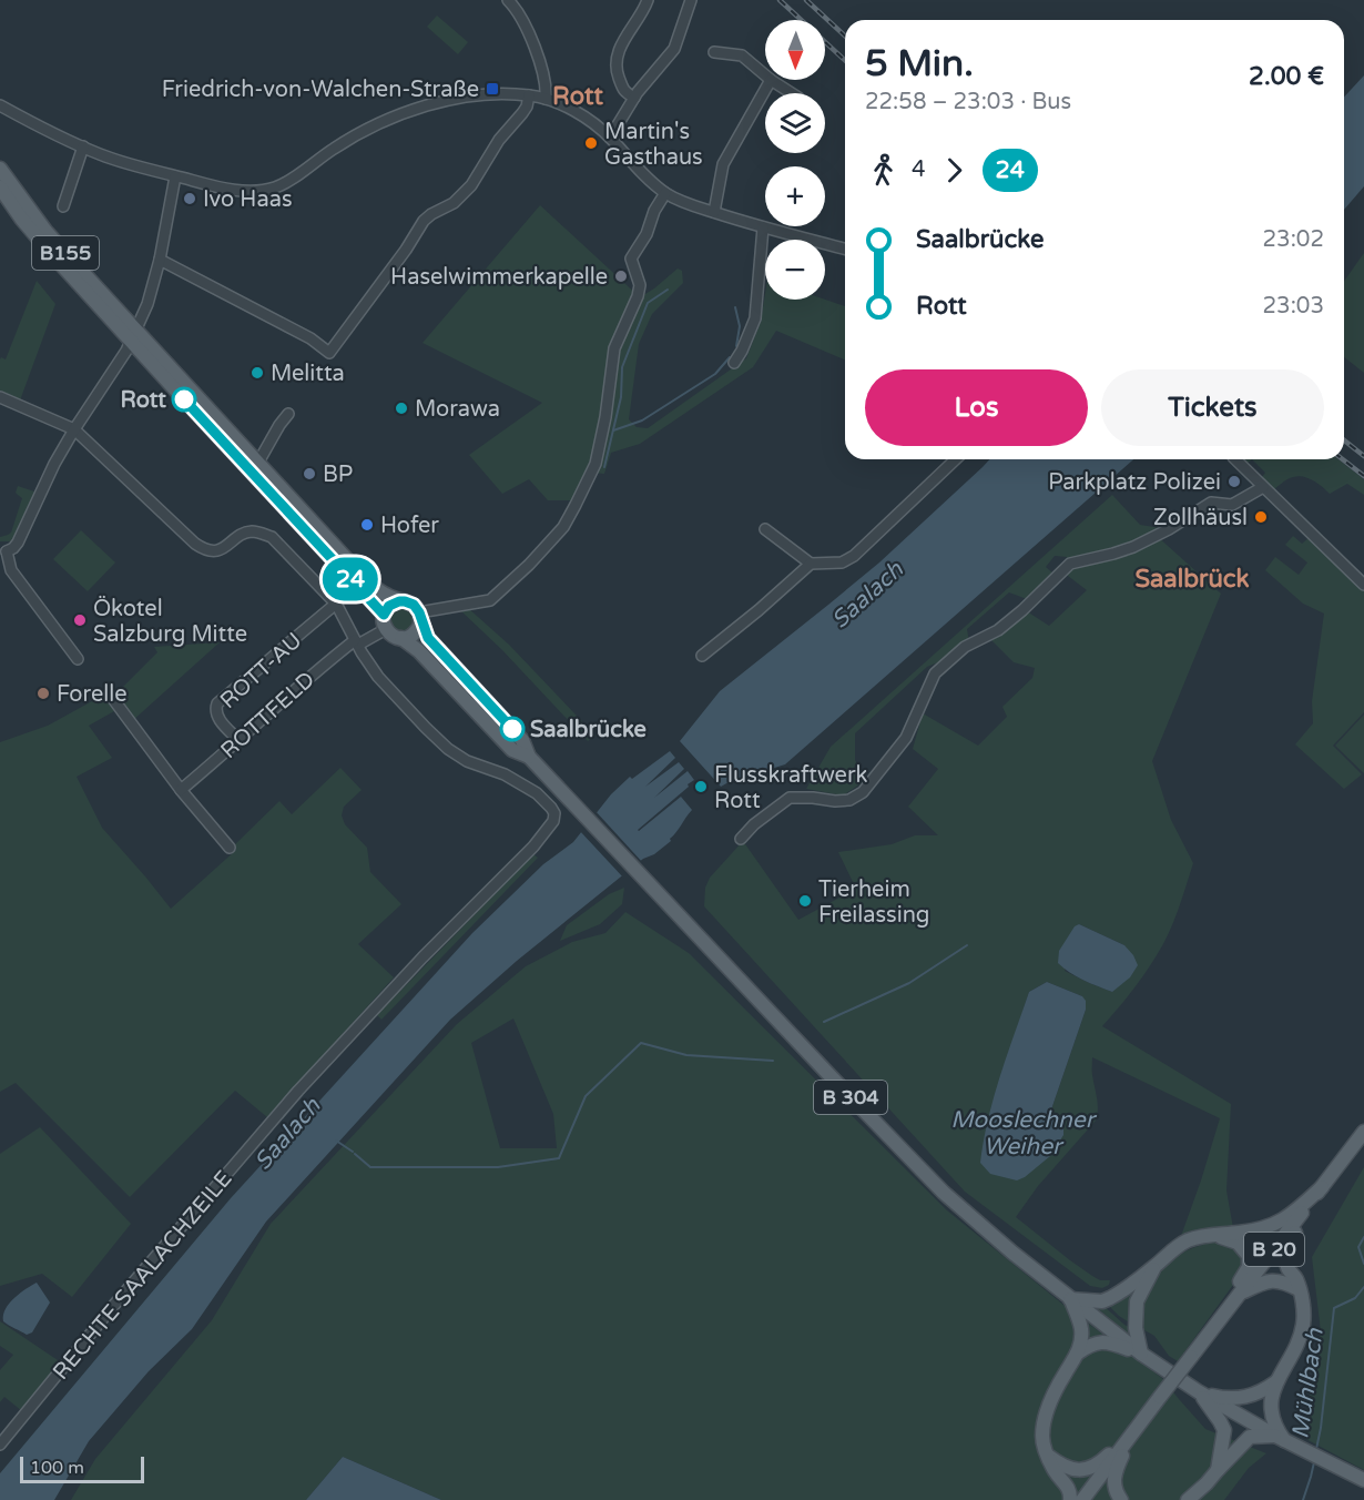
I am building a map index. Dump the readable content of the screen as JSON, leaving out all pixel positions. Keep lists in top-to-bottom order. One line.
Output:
{"streets":{"main road":["B155","B 304","B 20"],"street":["ROTT-AU","ROTTFELD","RECHTE SAALACHZEILE"]},"crossings":[["B155","ROTTFELD"],["ROTT-AU","ROTTFELD"],["ROTT-AU","RECHTE SAALACHZEILE"],["ROTTFELD","RECHTE SAALACHZEILE"]],"districts":["Rott","Saalbrück"],"water":["Saalach","Mooslechner Weiher","Mühlbach"],"places":{"transit":["Friedrich-von-Walchen-Straße"],"other":["Martin's Gasthaus","Ivo Haas","Haselwimmerkapelle","Melitta","Rott","Morawa","BP","Parkplatz Polizei","Zollhäusl","Hofer","Ökotel Salzburg Mitte","Forelle","Saalbrücke","Flusskraftwerk Rott","Tierheim Freilassing"]},"lines":["bus line 24"],"scale_bar":"100 m","north":"bottom","page":{"on_map":"24","map_buttons":["+","−"],"heading":["5 Min.","22:58 – 23:03 · Bus","2.00 €"],"legs":["4","24"],"list":[{"name":"Saalbrücke","value":"23:02"},{"name":"Rott","value":"23:03"}],"buttons":["Los","Tickets"],"scale":"100 m"}}
